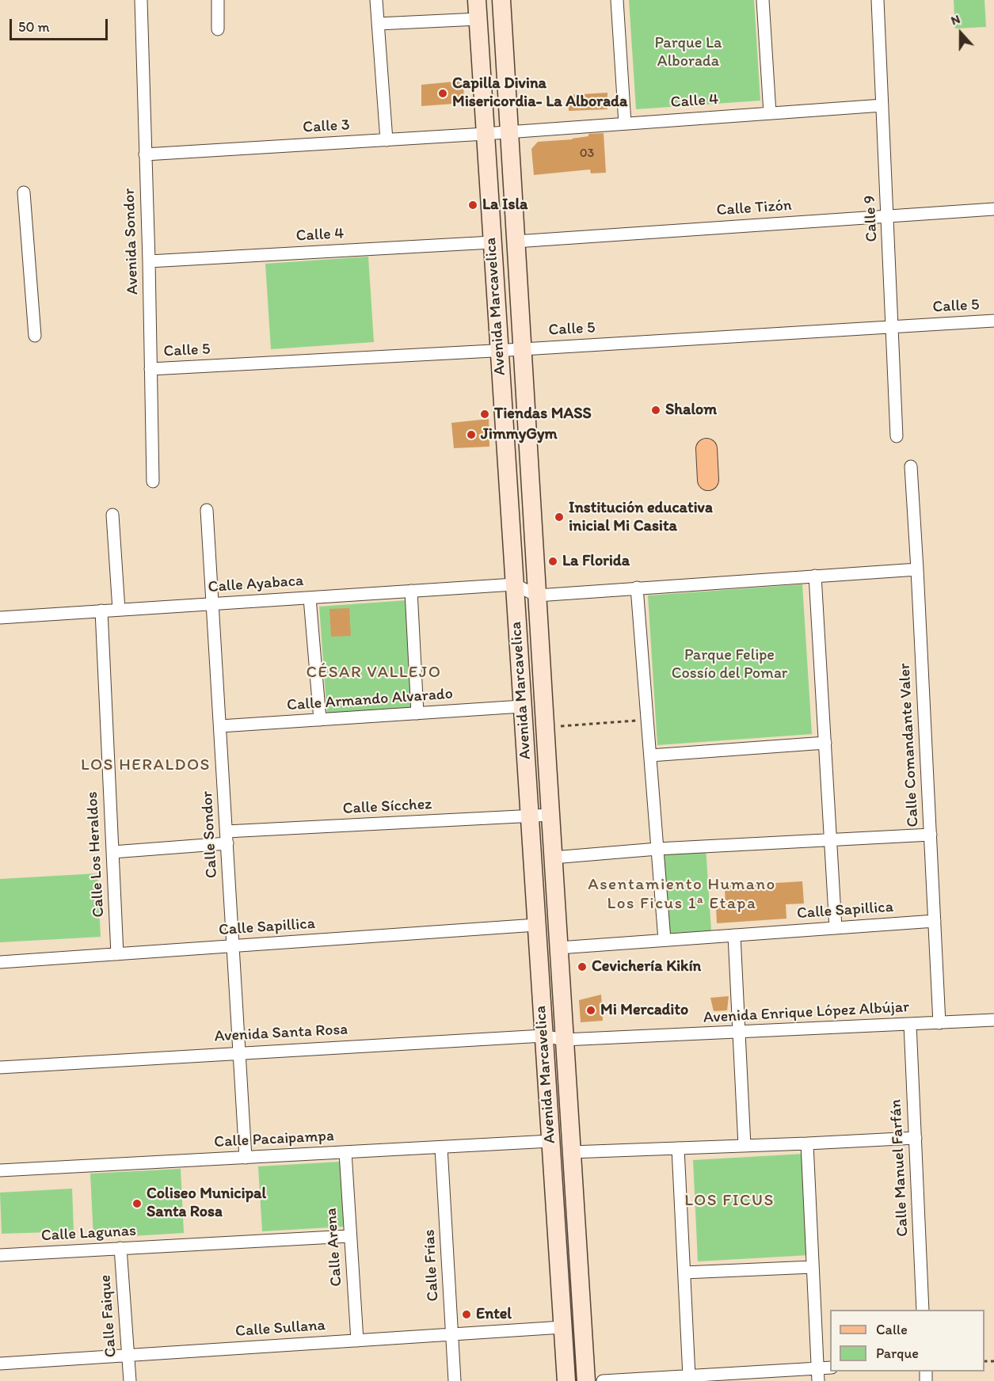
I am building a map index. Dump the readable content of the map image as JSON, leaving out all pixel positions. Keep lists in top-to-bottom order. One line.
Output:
{"streets":{"street":["Calle 4","Calle 3","Calle Tizón","Calle 9","Avenida Sondor","Avenida Marcavelica","Calle 5","Calle Ayabaca","Calle Armando Alvarado","Calle Comandante Valer","Calle Sícchez","Calle Sondor","Calle Los Heraldos","Calle Sapillica","Avenida Enrique López Albújar","Avenida Santa Rosa","Calle Pacaipampa","Calle Manuel Farfán","Calle Lagunas","Calle Arena","Calle Frías","Calle Faique","Calle Sullana"]},"crossings":[["Calle 4","Calle 3"],["Calle 4","Calle 9"],["Calle 4","Avenida Sondor"],["Calle 4","Avenida Marcavelica"],["Calle 3","Avenida Sondor"],["Calle 3","Avenida Marcavelica"],["Calle Tizón","Calle 9"],["Calle Tizón","Avenida Marcavelica"],["Calle 9","Calle 5"],["Avenida Sondor","Calle 5"],["Avenida Marcavelica","Calle 5"],["Avenida Marcavelica","Calle Ayabaca"],["Avenida Marcavelica","Calle Armando Alvarado"],["Avenida Marcavelica","Calle Sícchez"],["Avenida Marcavelica","Calle Sapillica"],["Avenida Marcavelica","Avenida Enrique López Albújar"],["Avenida Marcavelica","Avenida Santa Rosa"],["Avenida Marcavelica","Calle Pacaipampa"],["Avenida Marcavelica","Calle Sullana"],["Calle Ayabaca","Calle Sondor"],["Calle Ayabaca","Calle Los Heraldos"],["Calle Armando Alvarado","Calle Sondor"],["Calle Comandante Valer","Calle Sapillica"],["Calle Comandante Valer","Avenida Enrique López Albújar"],["Calle Sícchez","Calle Sondor"],["Calle Sícchez","Calle Los Heraldos"],["Calle Sondor","Calle Sapillica"],["Calle Sondor","Avenida Santa Rosa"],["Calle Sondor","Calle Pacaipampa"],["Calle Los Heraldos","Calle Sapillica"],["Avenida Enrique López Albújar","Avenida Santa Rosa"],["Avenida Enrique López Albújar","Calle Manuel Farfán"],["Calle Pacaipampa","Calle Arena"],["Calle Pacaipampa","Calle Frías"],["Calle Lagunas","Calle Arena"],["Calle Lagunas","Calle Faique"],["Calle Arena","Calle Sullana"],["Calle Frías","Calle Sullana"],["Calle Faique","Calle Sullana"]],"districts":["CÉSAR VALLEJO","LOS HERALDOS","Asentamiento Humano Los Ficus 1ª Etapa","LOS FICUS"],"parks":["Parque La Alborada","Parque Felipe Cossío del Pomar"],"places":["Capilla Divina Misericordia- La Alborada","La Isla","Shalom","Tiendas MASS","JimmyGym","Institución educativa inicial Mi Casita","La Florida","Cevichería Kikín","Mi Mercadito","Coliseo Municipal Santa Rosa","Entel"],"house_numbers":["03"],"legend":["Calle","Parque"],"scale_bar":"50 m","north":"top"}
